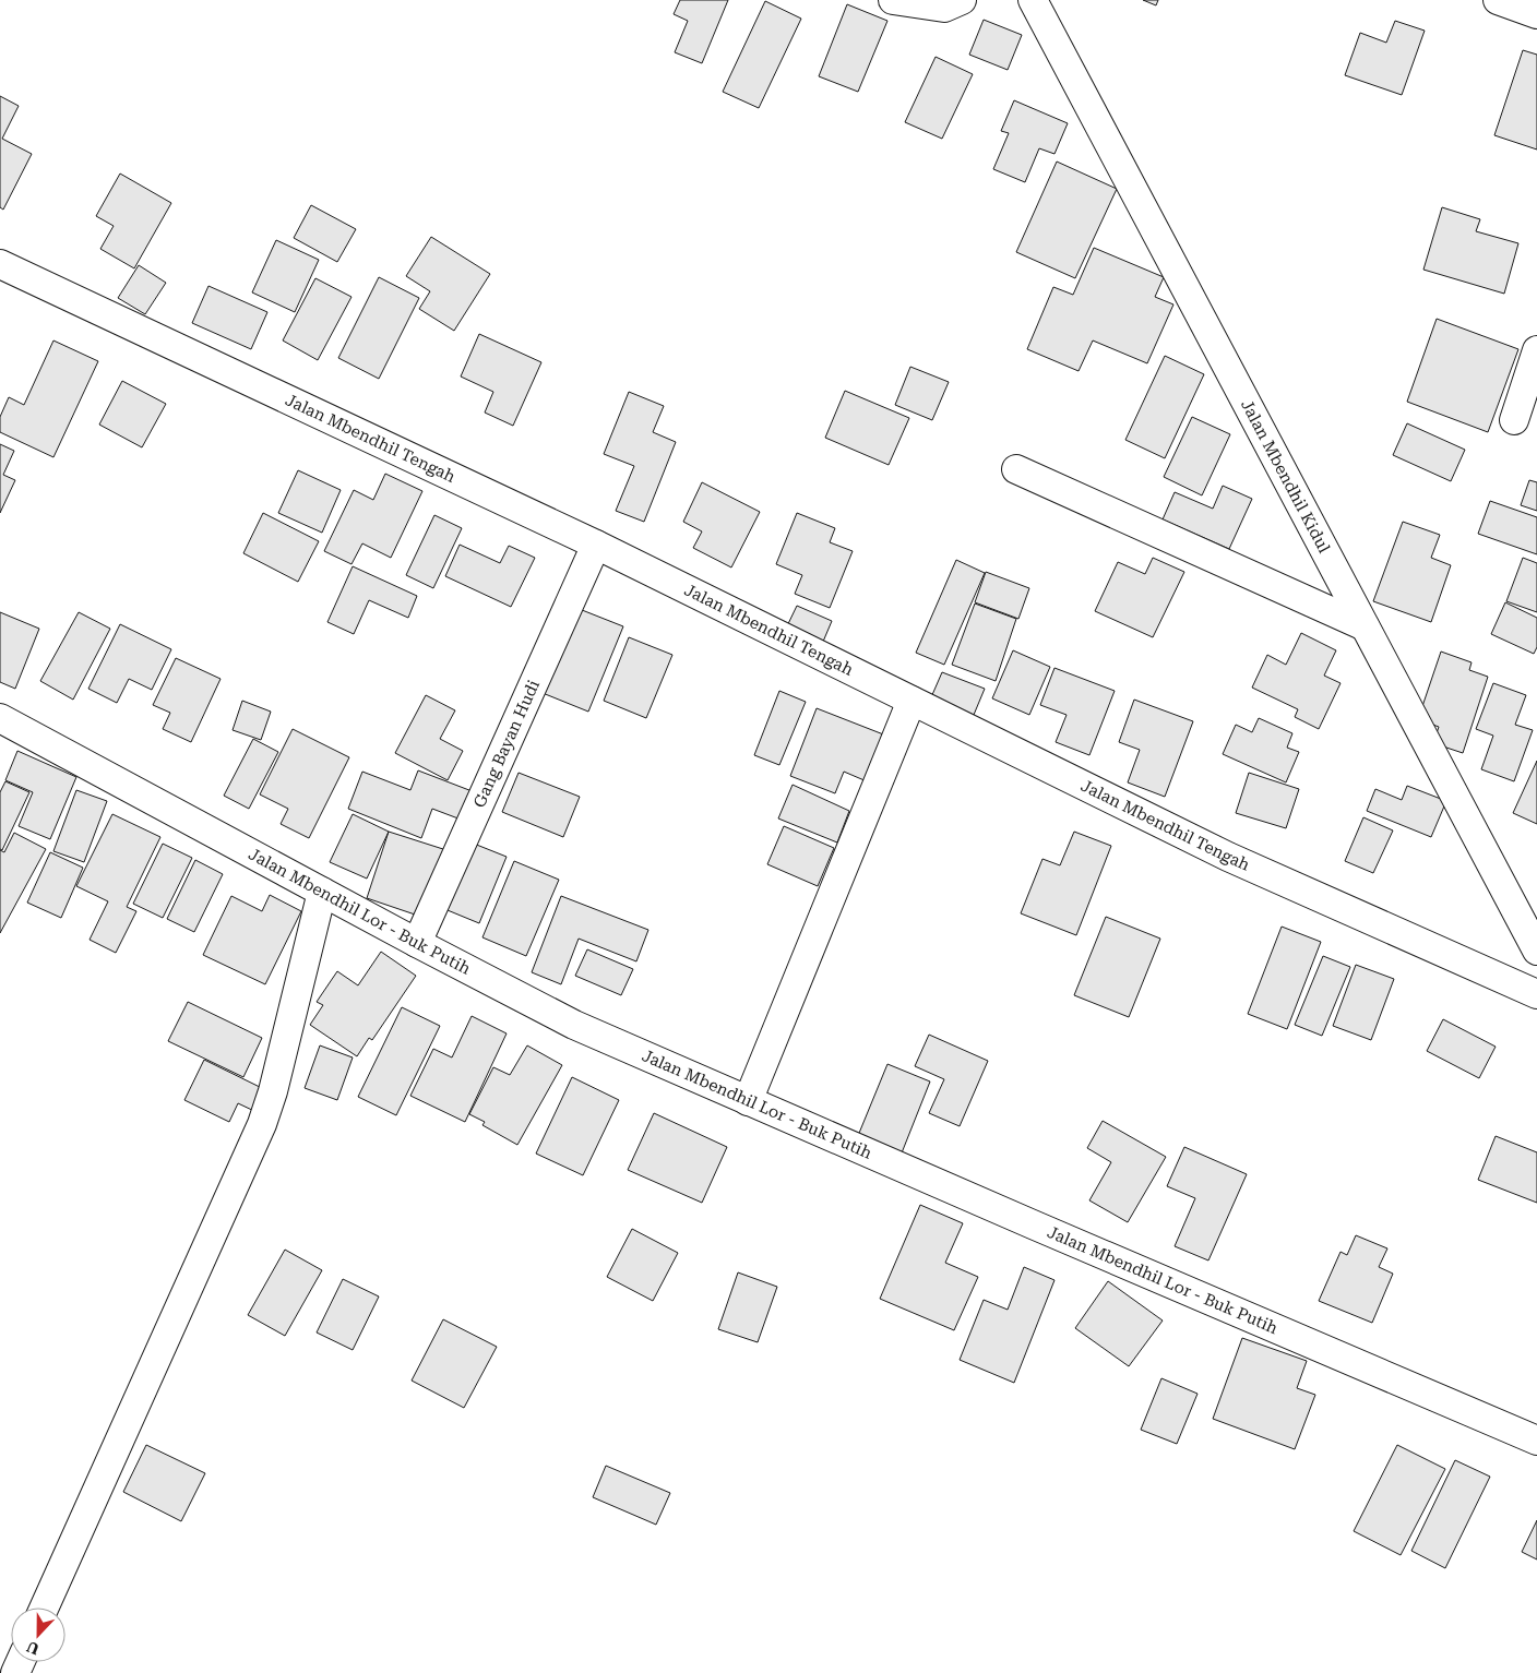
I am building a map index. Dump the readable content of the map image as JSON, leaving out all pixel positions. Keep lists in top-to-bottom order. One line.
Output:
{"streets":{"street":["Jalan Mbendhil Tengah","Jalan Mbendhil Kidul","Gang Bayan Hudi","Jalan Mbendhil Lor - Buk Putih"]},"crossings":[["Jalan Mbendhil Tengah","Gang Bayan Hudi"],["Gang Bayan Hudi","Jalan Mbendhil Lor - Buk Putih"]],"north":"bottom"}
